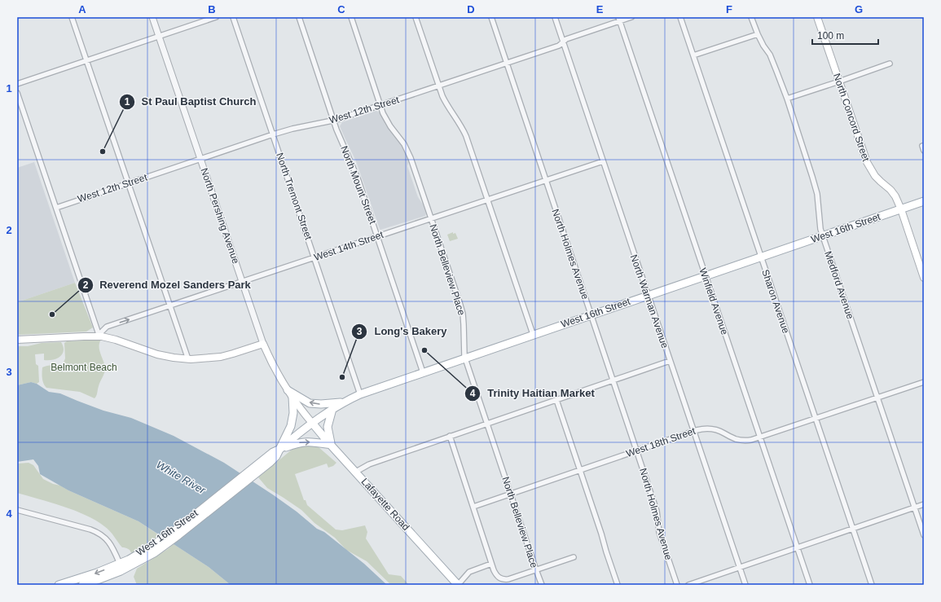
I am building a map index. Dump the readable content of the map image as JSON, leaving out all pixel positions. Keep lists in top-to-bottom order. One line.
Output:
{"streets":{"main road":["North Concord Street","North Pershing Avenue","West 16th Street","Lafayette Road"],"street":["West 12th Street","North Mount Street","North Tremont Street","West 14th Street","North Holmes Avenue","North Belleview Place","Medford Avenue","North Warman Avenue","Winfield Avenue","Sharon Avenue","West 18th Street"]},"crossings":[["West 12th Street","North Mount Street"],["West 12th Street","North Tremont Street"],["West 12th Street","North Pershing Avenue"],["West 12th Street","North Holmes Avenue"],["West 12th Street","North Belleview Place"],["West 12th Street","North Warman Avenue"],["West 12th Street","Winfield Avenue"],["North Concord Street","West 16th Street"],["North Mount Street","West 16th Street"],["North Mount Street","West 14th Street"],["North Tremont Street","West 16th Street"],["North Tremont Street","West 14th Street"],["North Pershing Avenue","West 16th Street"],["North Pershing Avenue","West 14th Street"],["North Pershing Avenue","Lafayette Road"],["West 16th Street","North Holmes Avenue"],["West 16th Street","North Belleview Place"],["West 16th Street","Medford Avenue"],["West 16th Street","North Warman Avenue"],["West 16th Street","Winfield Avenue"],["West 16th Street","Sharon Avenue"],["West 16th Street","Lafayette Road"],["West 14th Street","North Holmes Avenue"],["West 14th Street","North Belleview Place"],["West 14th Street","North Warman Avenue"],["North Holmes Avenue","West 18th Street"],["North Belleview Place","West 18th Street"],["Medford Avenue","West 18th Street"],["North Warman Avenue","West 18th Street"],["Winfield Avenue","West 18th Street"],["Sharon Avenue","West 18th Street"]],"water":["White River"],"parks":["Belmont Beach"],"places":["St Paul Baptist Church","Reverend Mozel Sanders Park","Trinity Haitian Market","Long's Bakery"],"scale_bar":"100 m","grid":{"columns":["A","B","C","D","E","F","G"],"rows":["1","2","3","4"]}}
